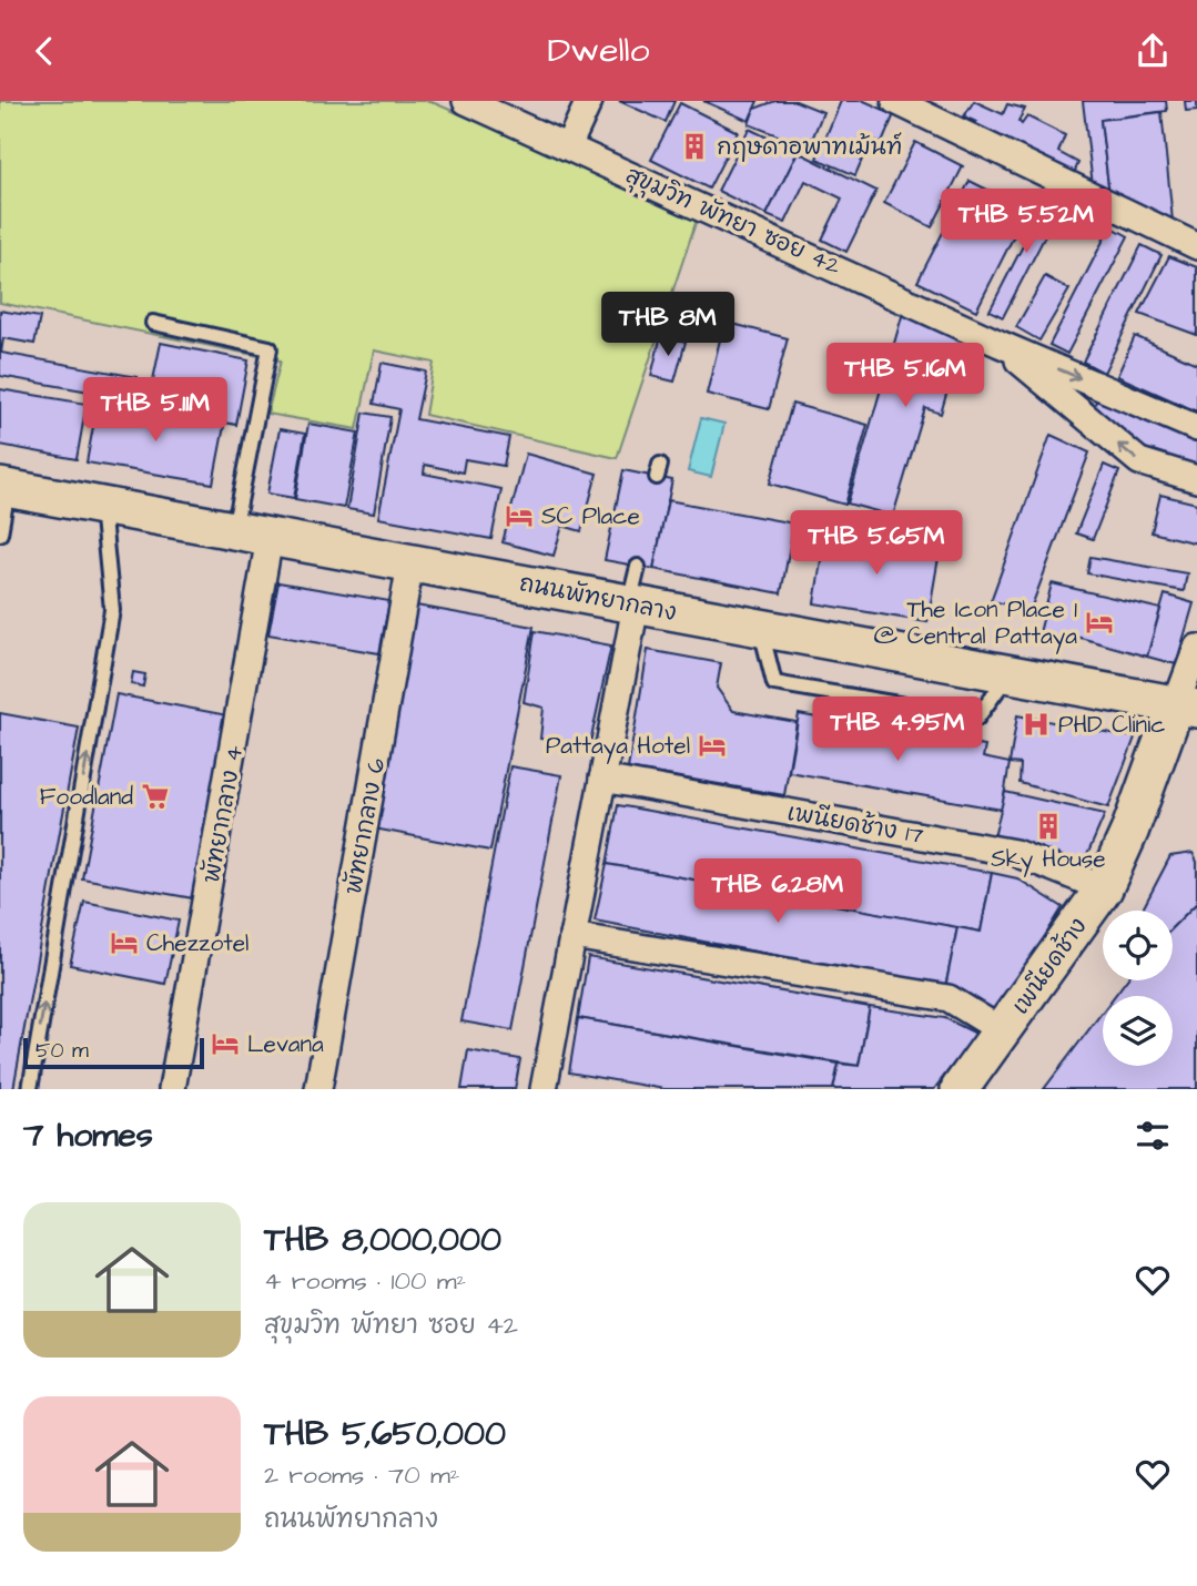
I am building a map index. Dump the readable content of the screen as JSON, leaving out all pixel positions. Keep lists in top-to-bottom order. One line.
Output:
{"streets":{"main road":["ถนนพัทยากลาง","เพนียดช้าง"],"street":["สุขุมวิท พัทยา ซอย 42","พัทยากลาง 4","เพนียดช้าง 17","พัทยากลาง 6"]},"crossings":[["ถนนพัทยากลาง","พัทยากลาง 4"],["ถนนพัทยากลาง","พัทยากลาง 6"],["ถนนพัทยากลาง","เพนียดช้าง"],["เพนียดช้าง 17","เพนียดช้าง"]],"places":{"building":["กฤษดาอพาทเม้นท์","Sky House"],"hotel":["SC Place","The Icon Place 1 @ Central Pattaya","Pattaya Hotel","Chezzotel","Levana"],"hospital":["PHD Clinic"],"supermarket":["Foodland"]},"scale_bar":"50 m","page":{"header":"Dwello","price":["THB 5.52M","THB 8M","THB 5.16M","THB 5.11M","THB 5.65M","THB 4.95M","THB 6.28M"],"scale":"50 m","heading":"7 homes","list":[{"name":"THB 8,000,000","note":"4 rooms · 100 m² · สุขุมวิท พัทยา ซอย 42"},{"name":"THB 5,650,000","note":"2 rooms · 70 m² · ถนนพัทยากลาง"}]}}
